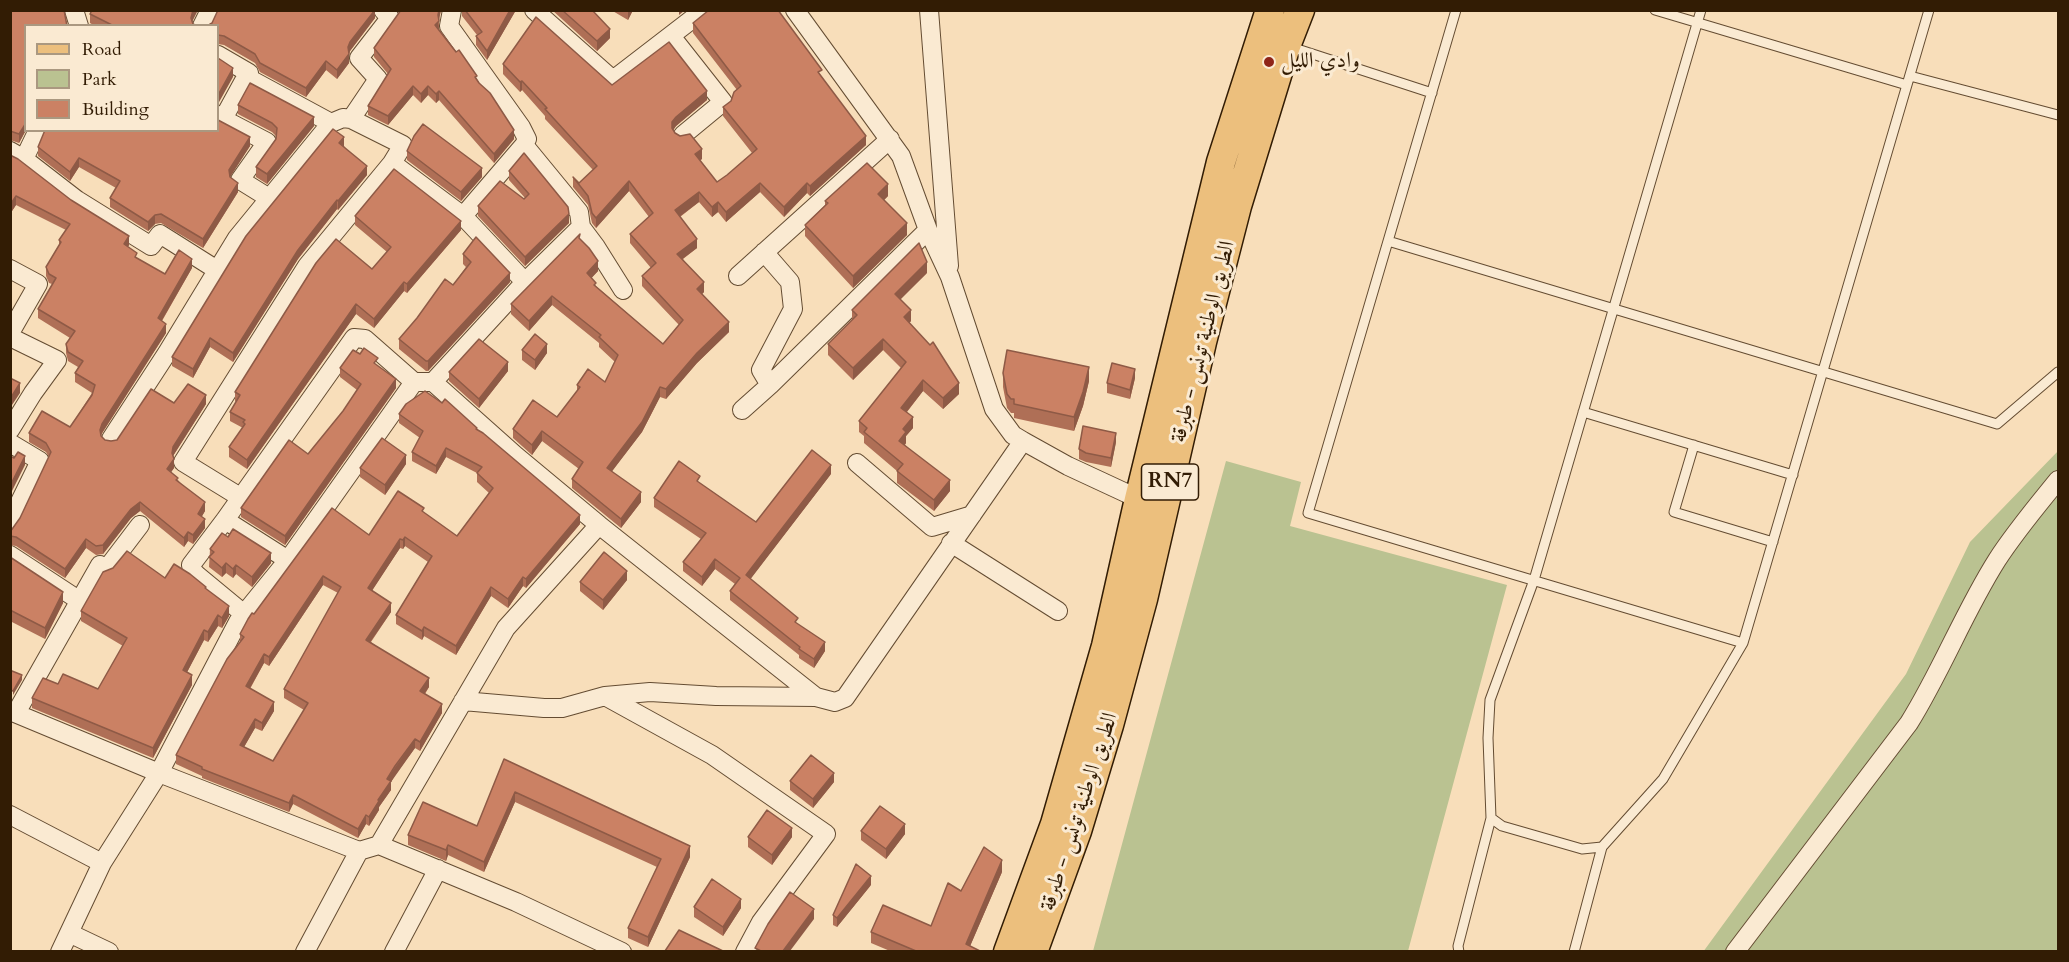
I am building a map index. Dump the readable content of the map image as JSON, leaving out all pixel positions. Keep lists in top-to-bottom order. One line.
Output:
{"streets":{"main road":["الطريق الوطنية تونس - طبرقة","RN7"]},"places":["وادي الليل"],"legend":["Road","Park","Building"]}
